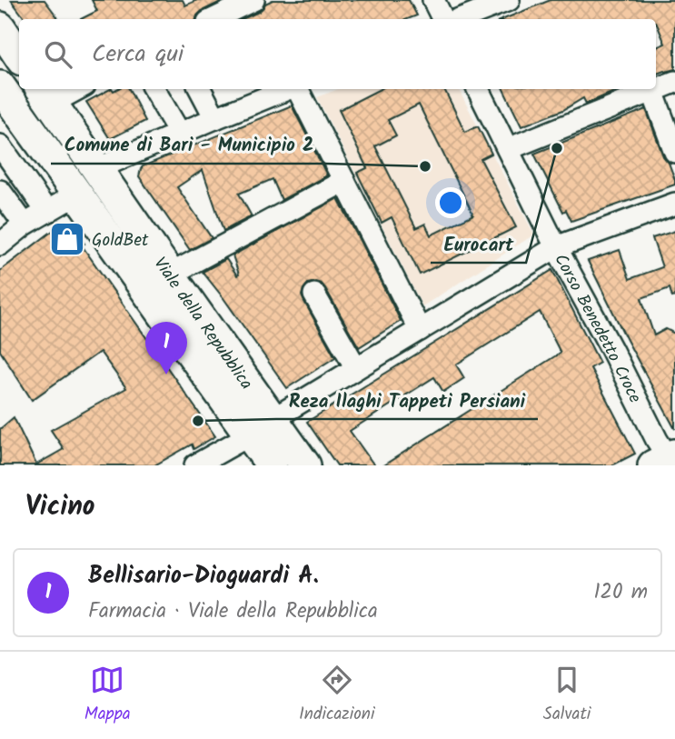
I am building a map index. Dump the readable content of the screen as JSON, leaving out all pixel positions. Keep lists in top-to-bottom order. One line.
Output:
{"streets":{"main road":["Viale della Repubblica"],"street":["Corso Benedetto Croce"]},"places":{"other":["Eurocart","Comune di Bari - Municipio 2","Reza Ilaghi Tappeti Persiani"],"shop":["GoldBet"]},"page":{"search":"Cerca qui","pins":"1","heading":"Vicino","list":[{"mark":"1","name":"Bellisario-Dioguardi A.","note":"Farmacia · Viale della Repubblica","value":"120 m"}],"nav":["Mappa","Indicazioni","Salvati"]}}
